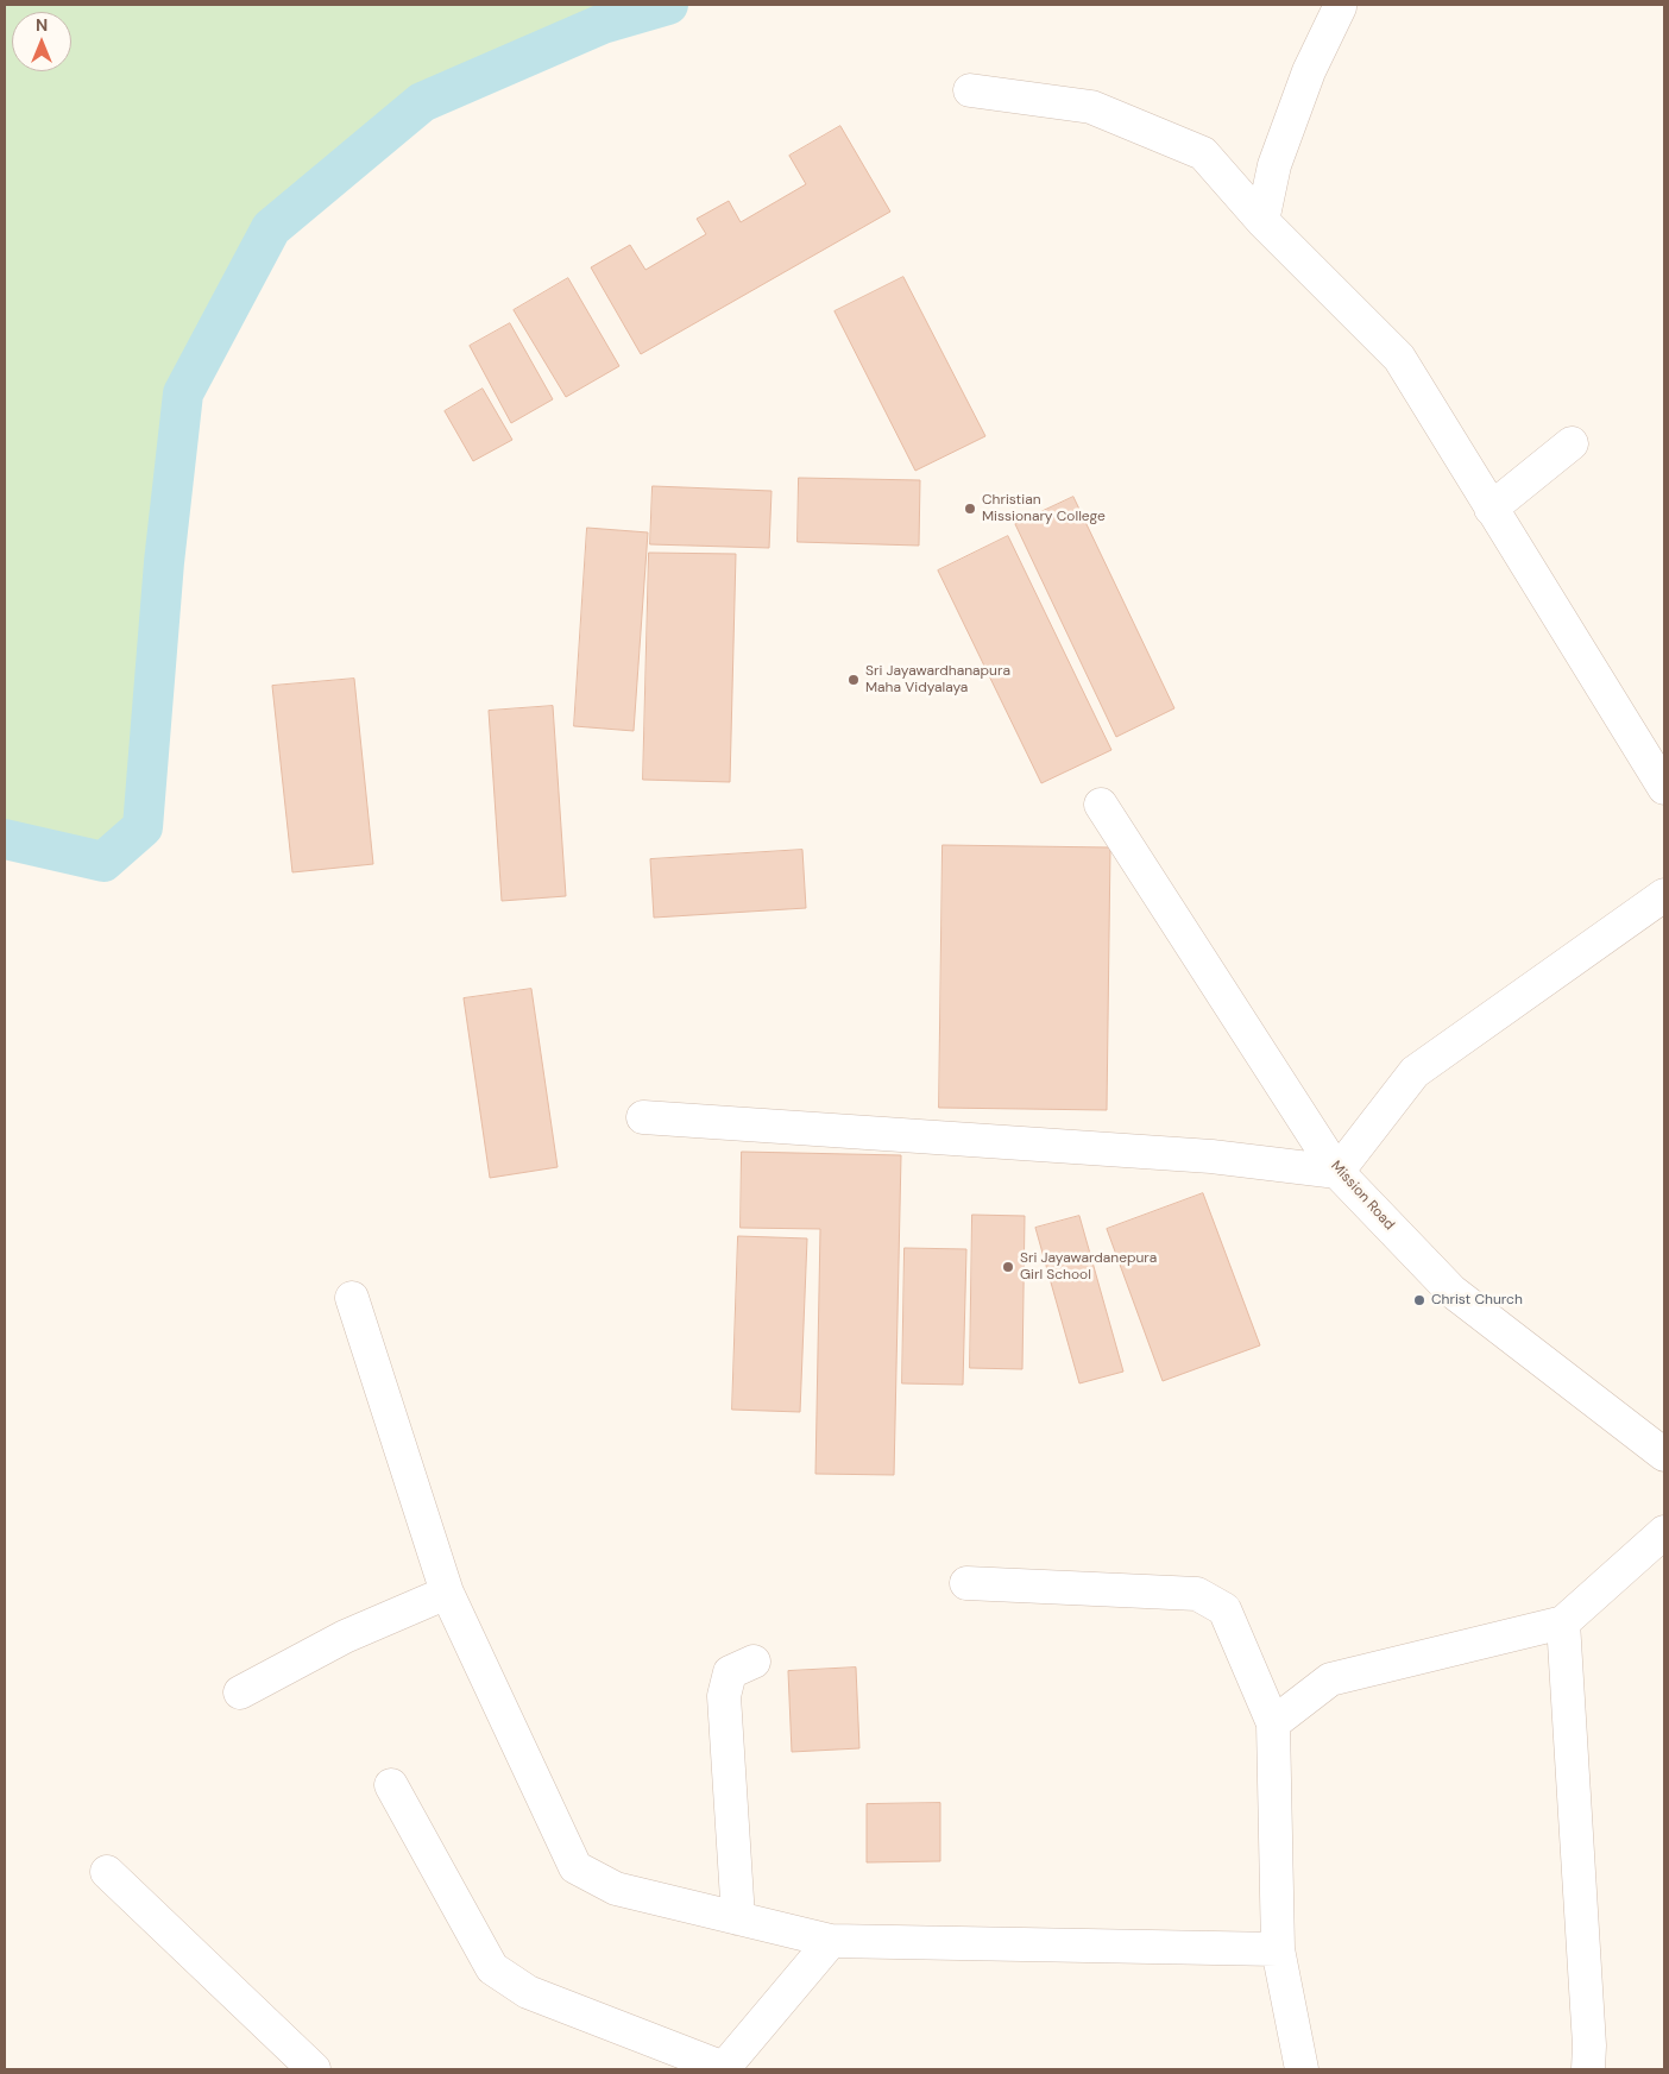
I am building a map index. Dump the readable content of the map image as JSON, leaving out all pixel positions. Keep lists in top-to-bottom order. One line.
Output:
{"streets":{"street":["Mission Road"]},"places":["Christian Missionary College","Sri Jayawardhanapura Maha Vidyalaya","Sri Jayawardanepura Girl School","Christ Church"],"north":"top"}
